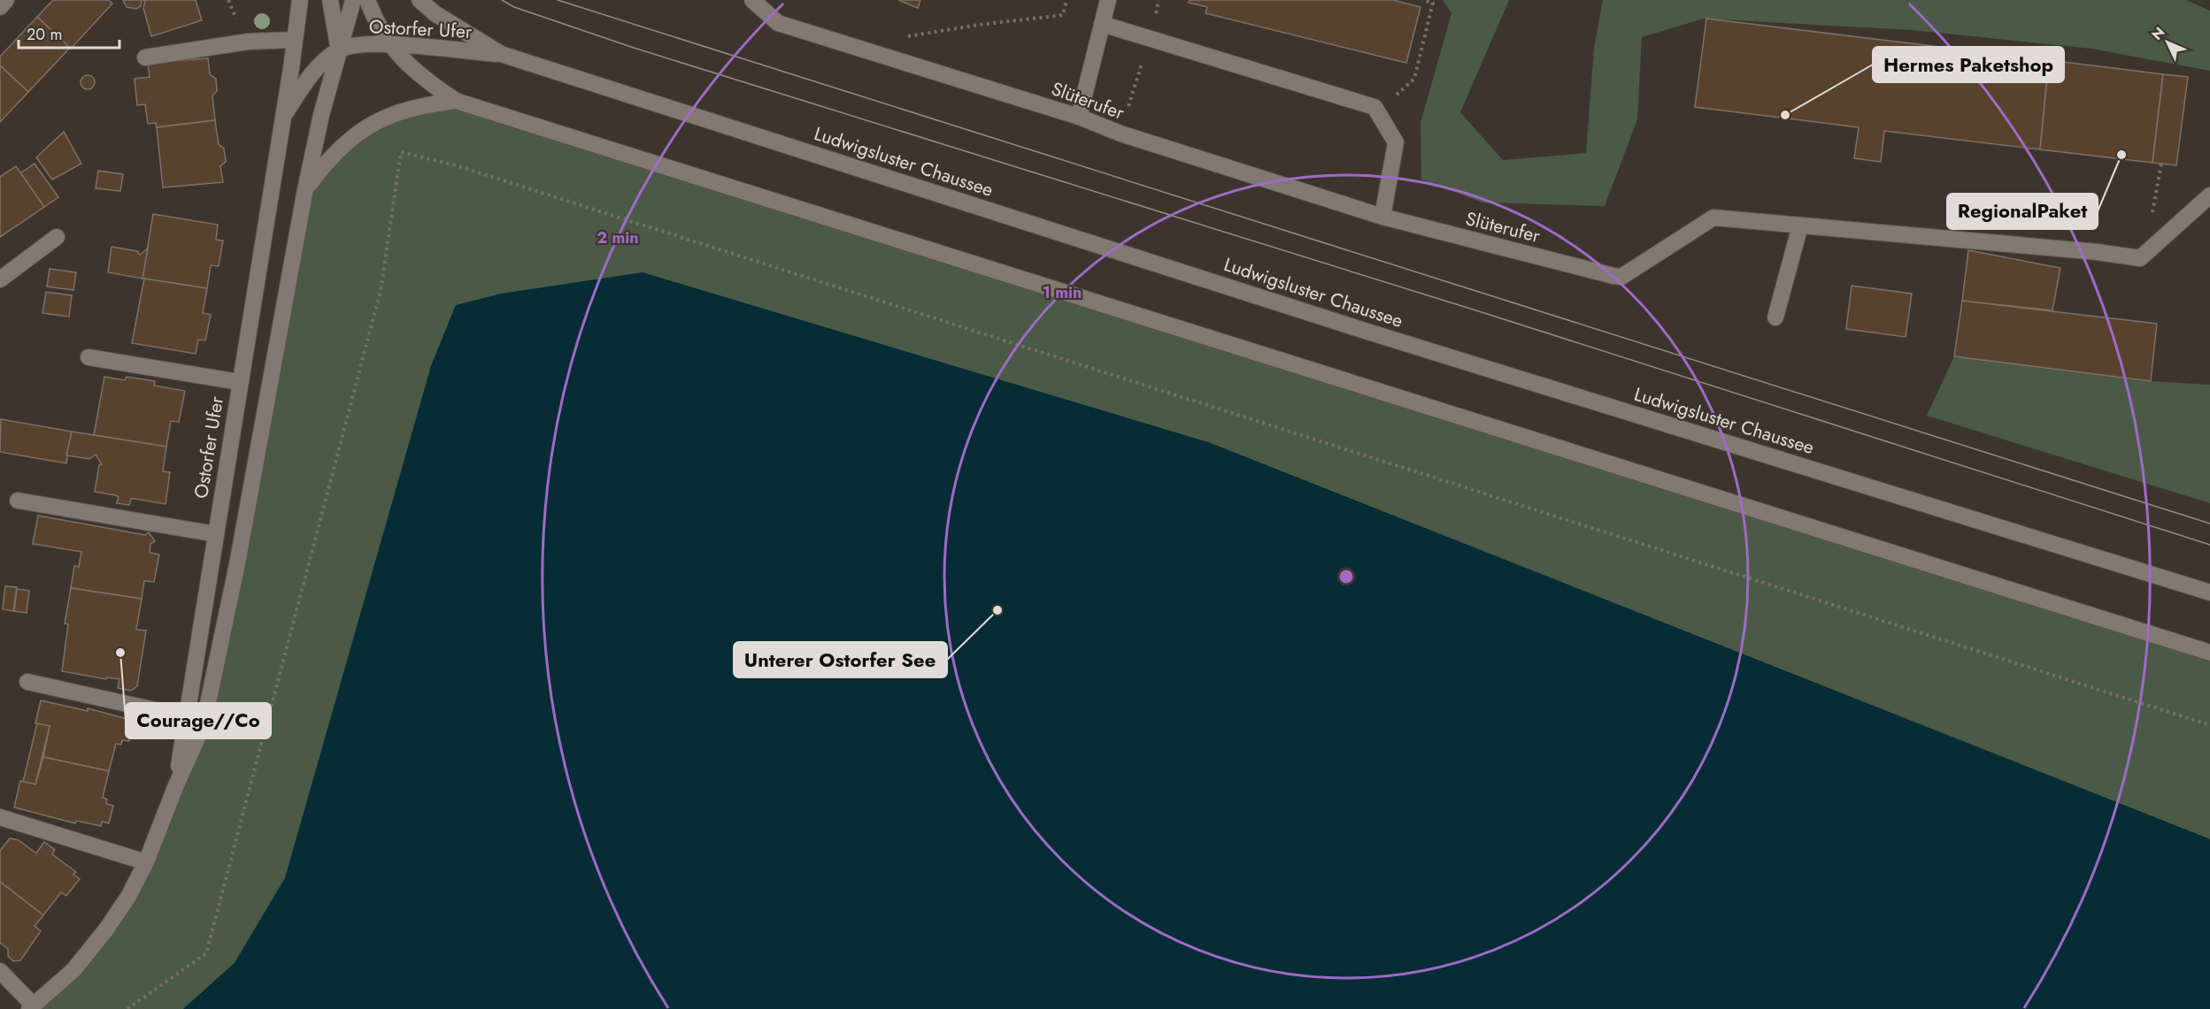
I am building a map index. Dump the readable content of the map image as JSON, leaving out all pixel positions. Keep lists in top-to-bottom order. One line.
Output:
{"streets":{"street":["Ostorfer Ufer","Slüterufer","Ludwigsluster Chaussee"]},"crossings":[["Ostorfer Ufer","Ludwigsluster Chaussee"]],"places":["Hermes Paketshop","RegionalPaket","Unterer Ostorfer See","Courage//Co"],"scale_bar":"20 m","north":"top left","rings":["2 min","1 min"]}
